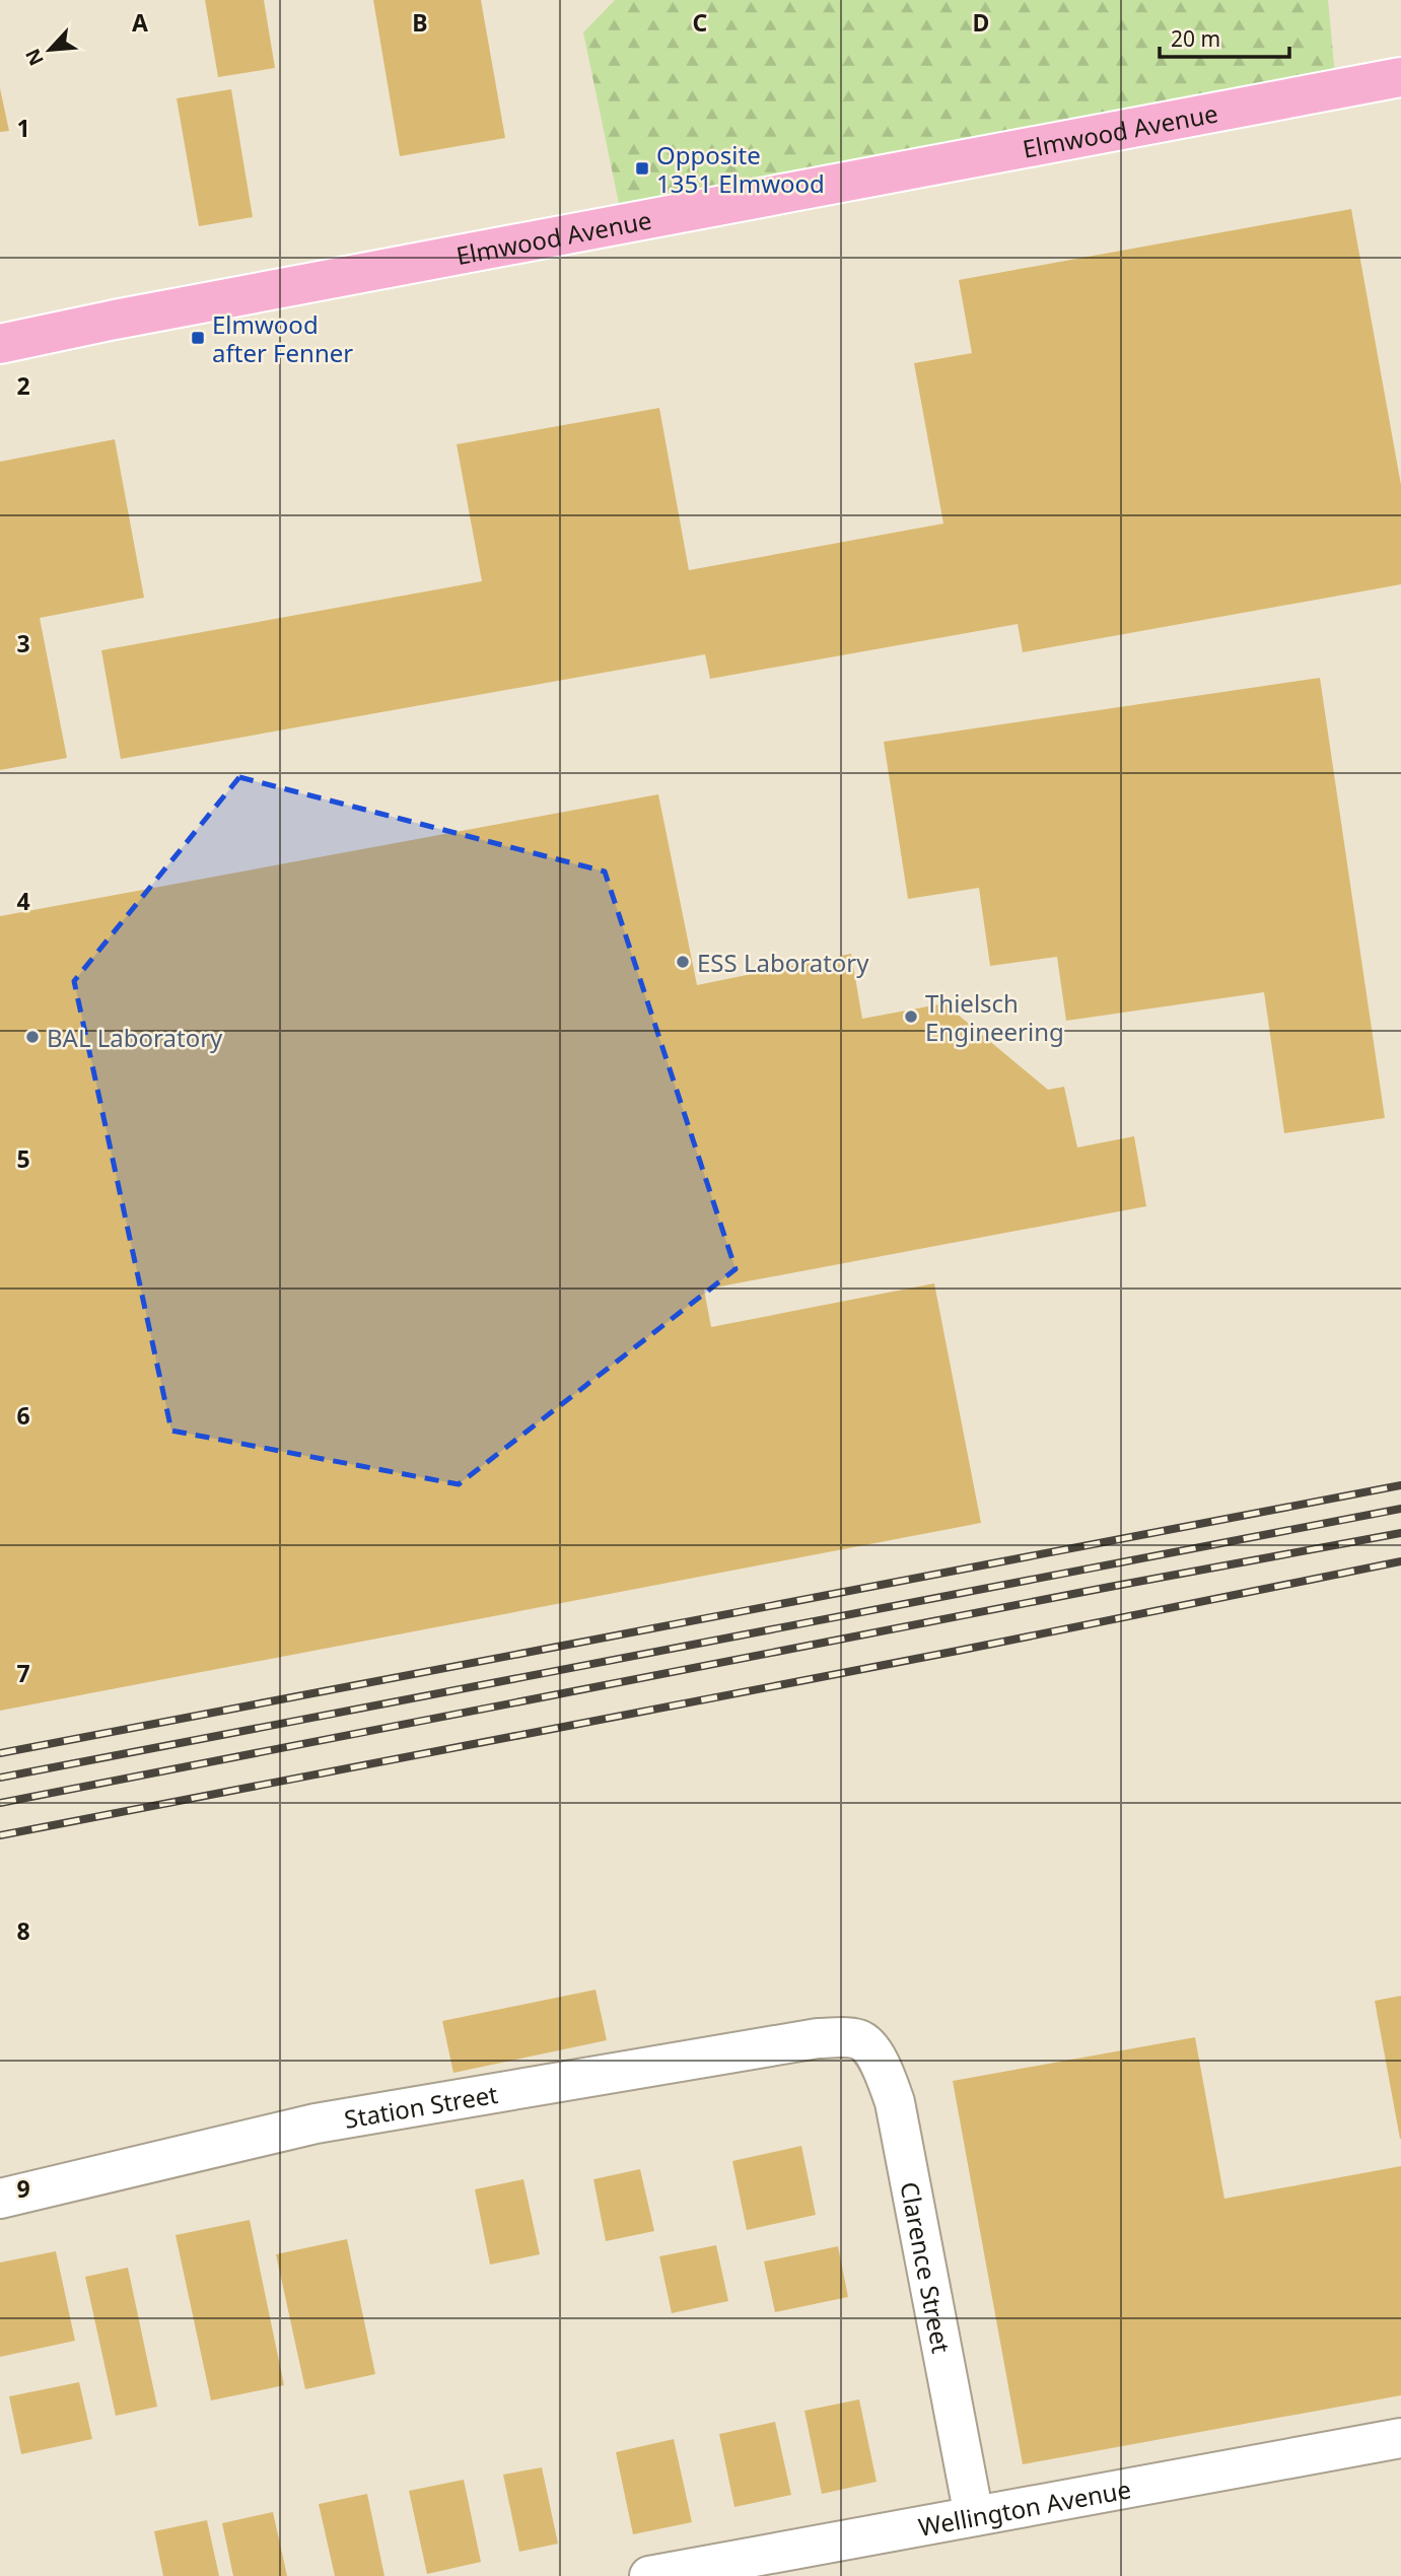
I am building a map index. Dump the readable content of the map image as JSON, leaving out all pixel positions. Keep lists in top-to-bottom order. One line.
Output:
{"streets":{"main road":["Elmwood Avenue"],"street":["Station Street","Clarence Street","Wellington Avenue"]},"crossings":[["Station Street","Clarence Street"],["Clarence Street","Wellington Avenue"]],"places":{"transit":["Opposite 1351 Elmwood","Elmwood after Fenner"],"other":["ESS Laboratory","Thielsch Engineering","BAL Laboratory"]},"scale_bar":"20 m","north":"bottom left","grid":{"columns":["A","B","C","D"],"rows":["1","2","3","4","5","6","7","8","9"]}}
